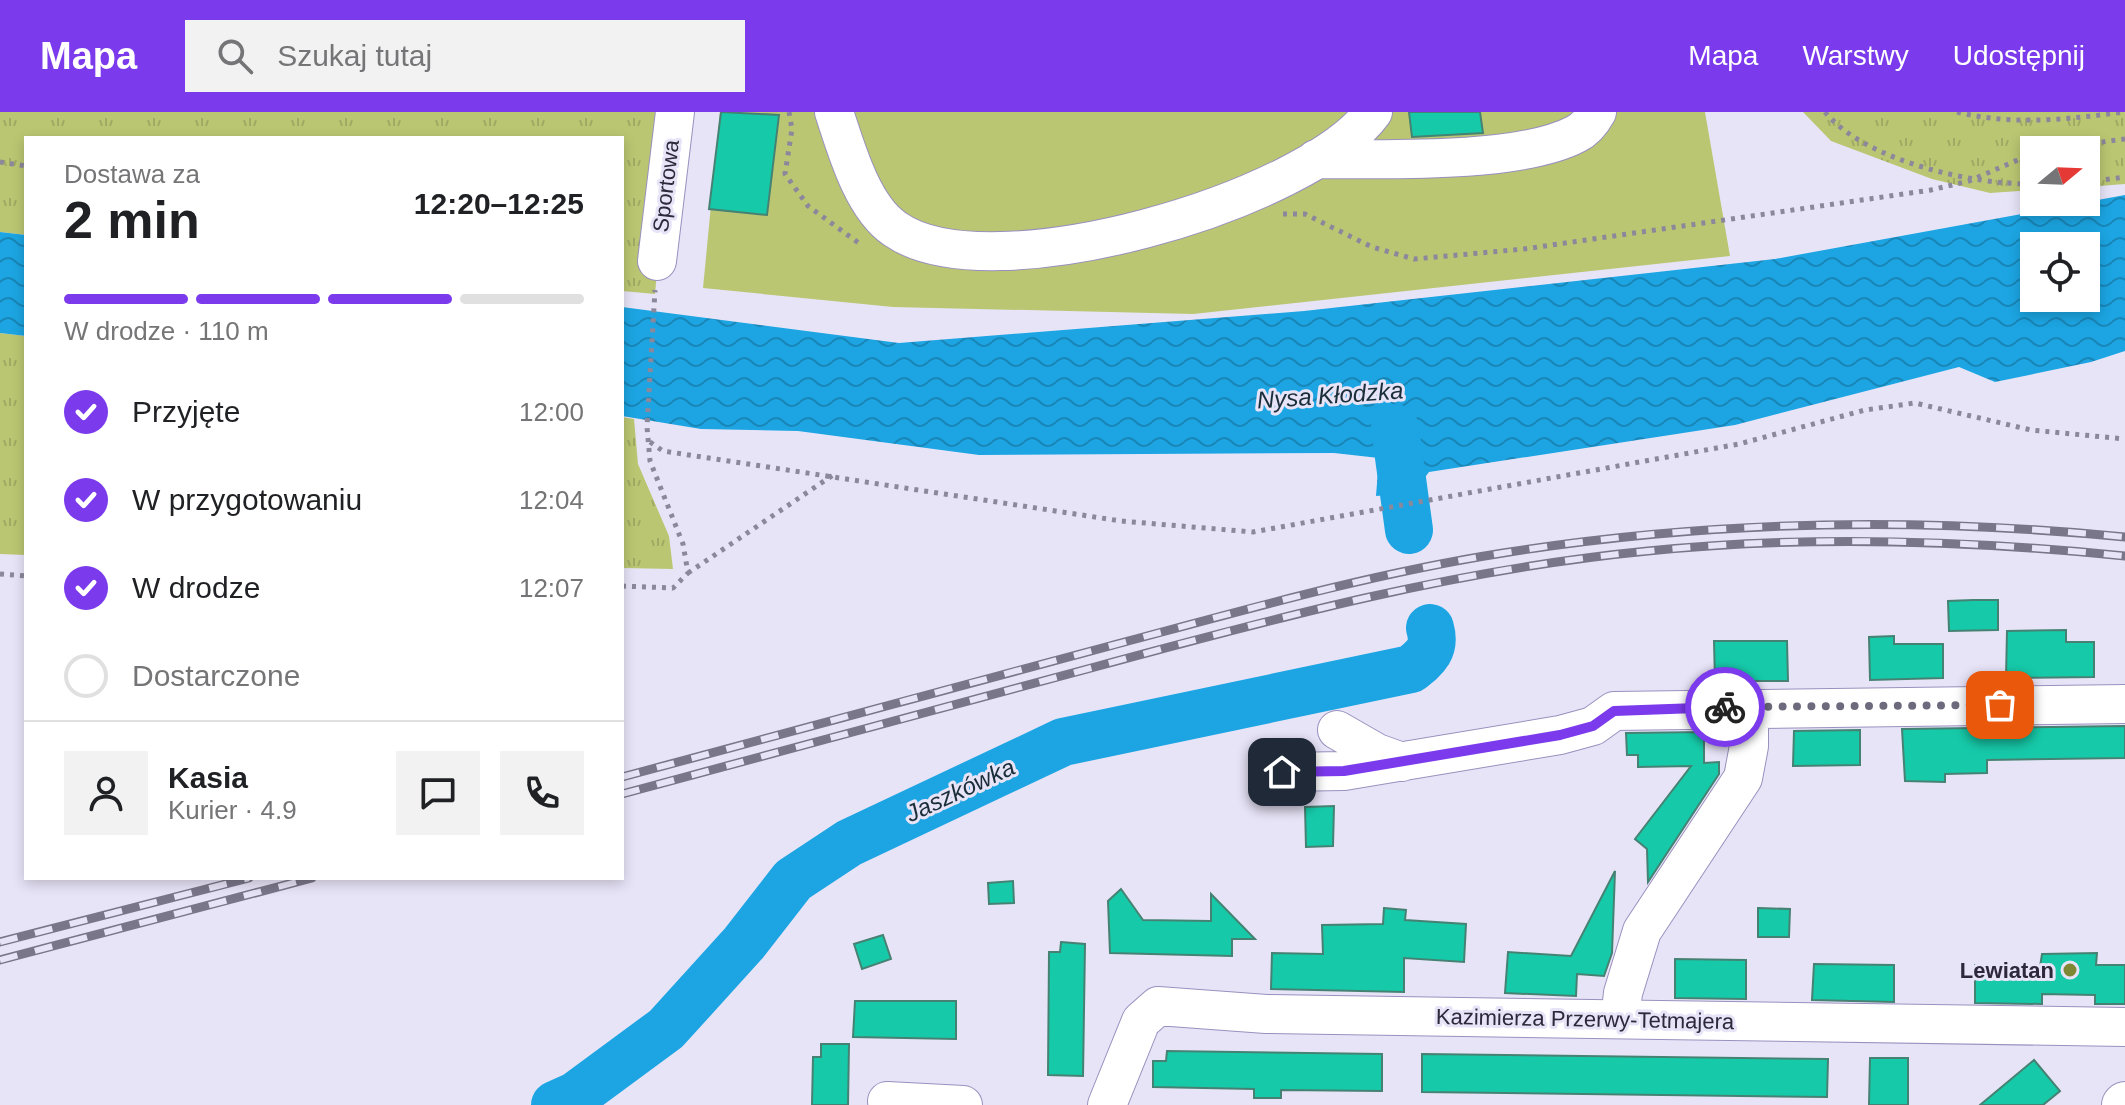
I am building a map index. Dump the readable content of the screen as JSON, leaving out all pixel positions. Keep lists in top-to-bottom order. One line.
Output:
{"streets":{"street":["Sportowa","Kazimierza Przerwy-Tetmajera"]},"water":["Nysa Kłodzka","Jaszkówka"],"places":["Lewiatan"],"north":"right","page":{"header":"Mapa","search":"Szukaj tutaj","nav":["Mapa","Warstwy","Udostępnij"],"heading":["2 min","Dostawa za","12:20–12:25"],"panel":["Kasia","Kurier · 4.9"],"bar":"W drodze · 110 m","list":[["Przyjęte","12:00"],["W przygotowaniu","12:04"],["W drodze","12:07"],"Dostarczone"]}}
